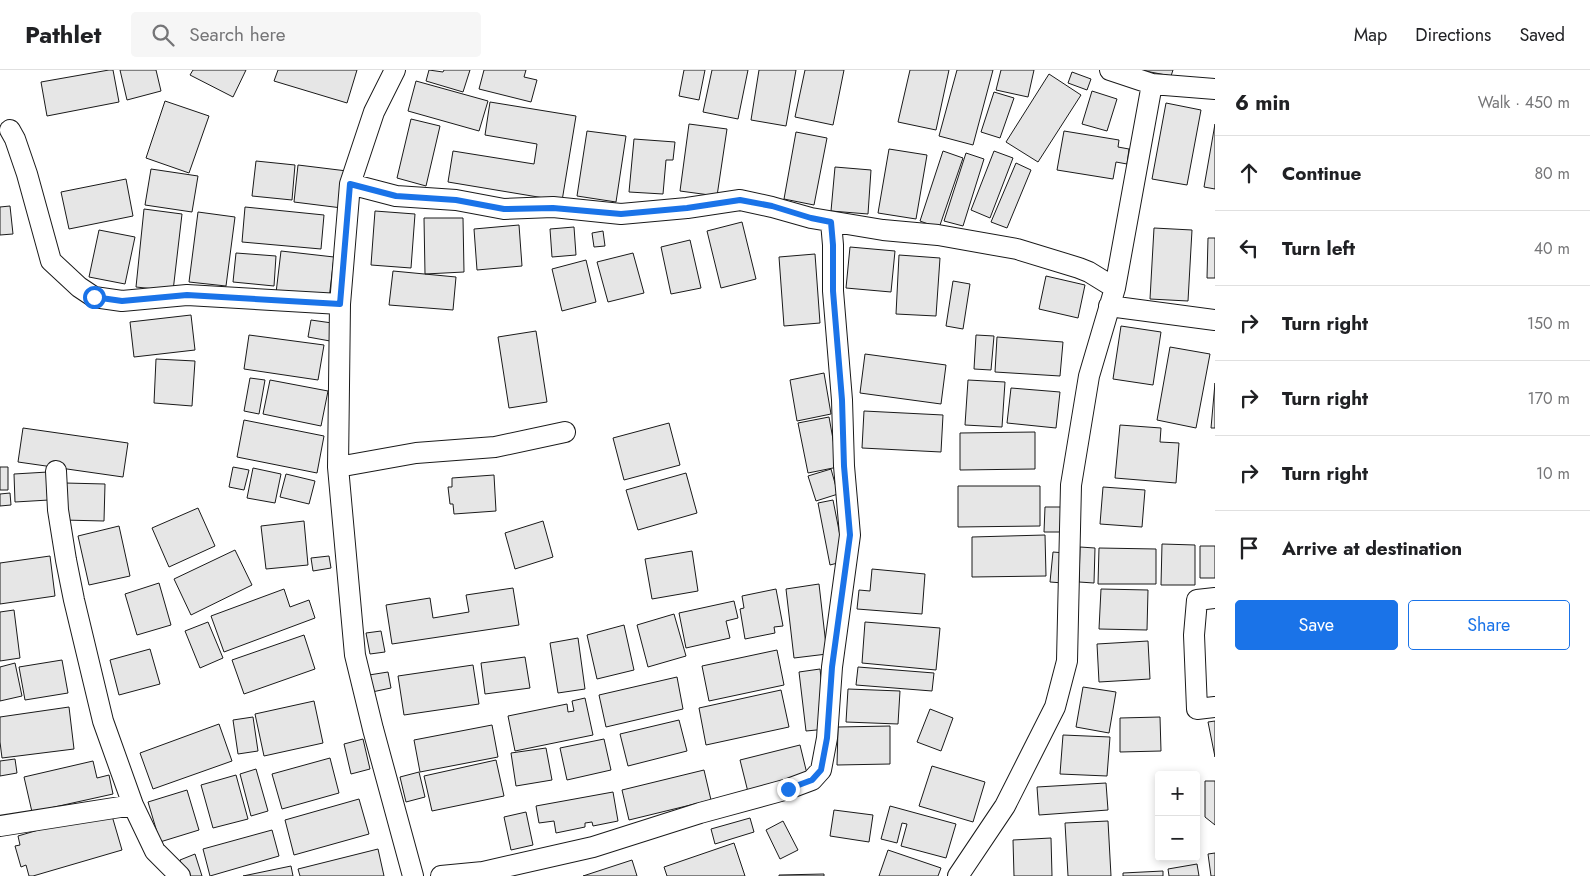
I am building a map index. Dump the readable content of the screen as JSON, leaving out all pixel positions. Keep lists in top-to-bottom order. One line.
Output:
{"page":{"header":"Pathlet","search":"Search here","nav":["Map","Directions","Saved"],"heading":["6 min","Walk · 450 m"],"list":[["Continue","80 m"],["Turn left","40 m"],["Turn right","150 m"],["Turn right","170 m"],["Turn right","10 m"],"Arrive at destination"],"buttons":["Save","Share"],"map_buttons":["+","−"]}}
